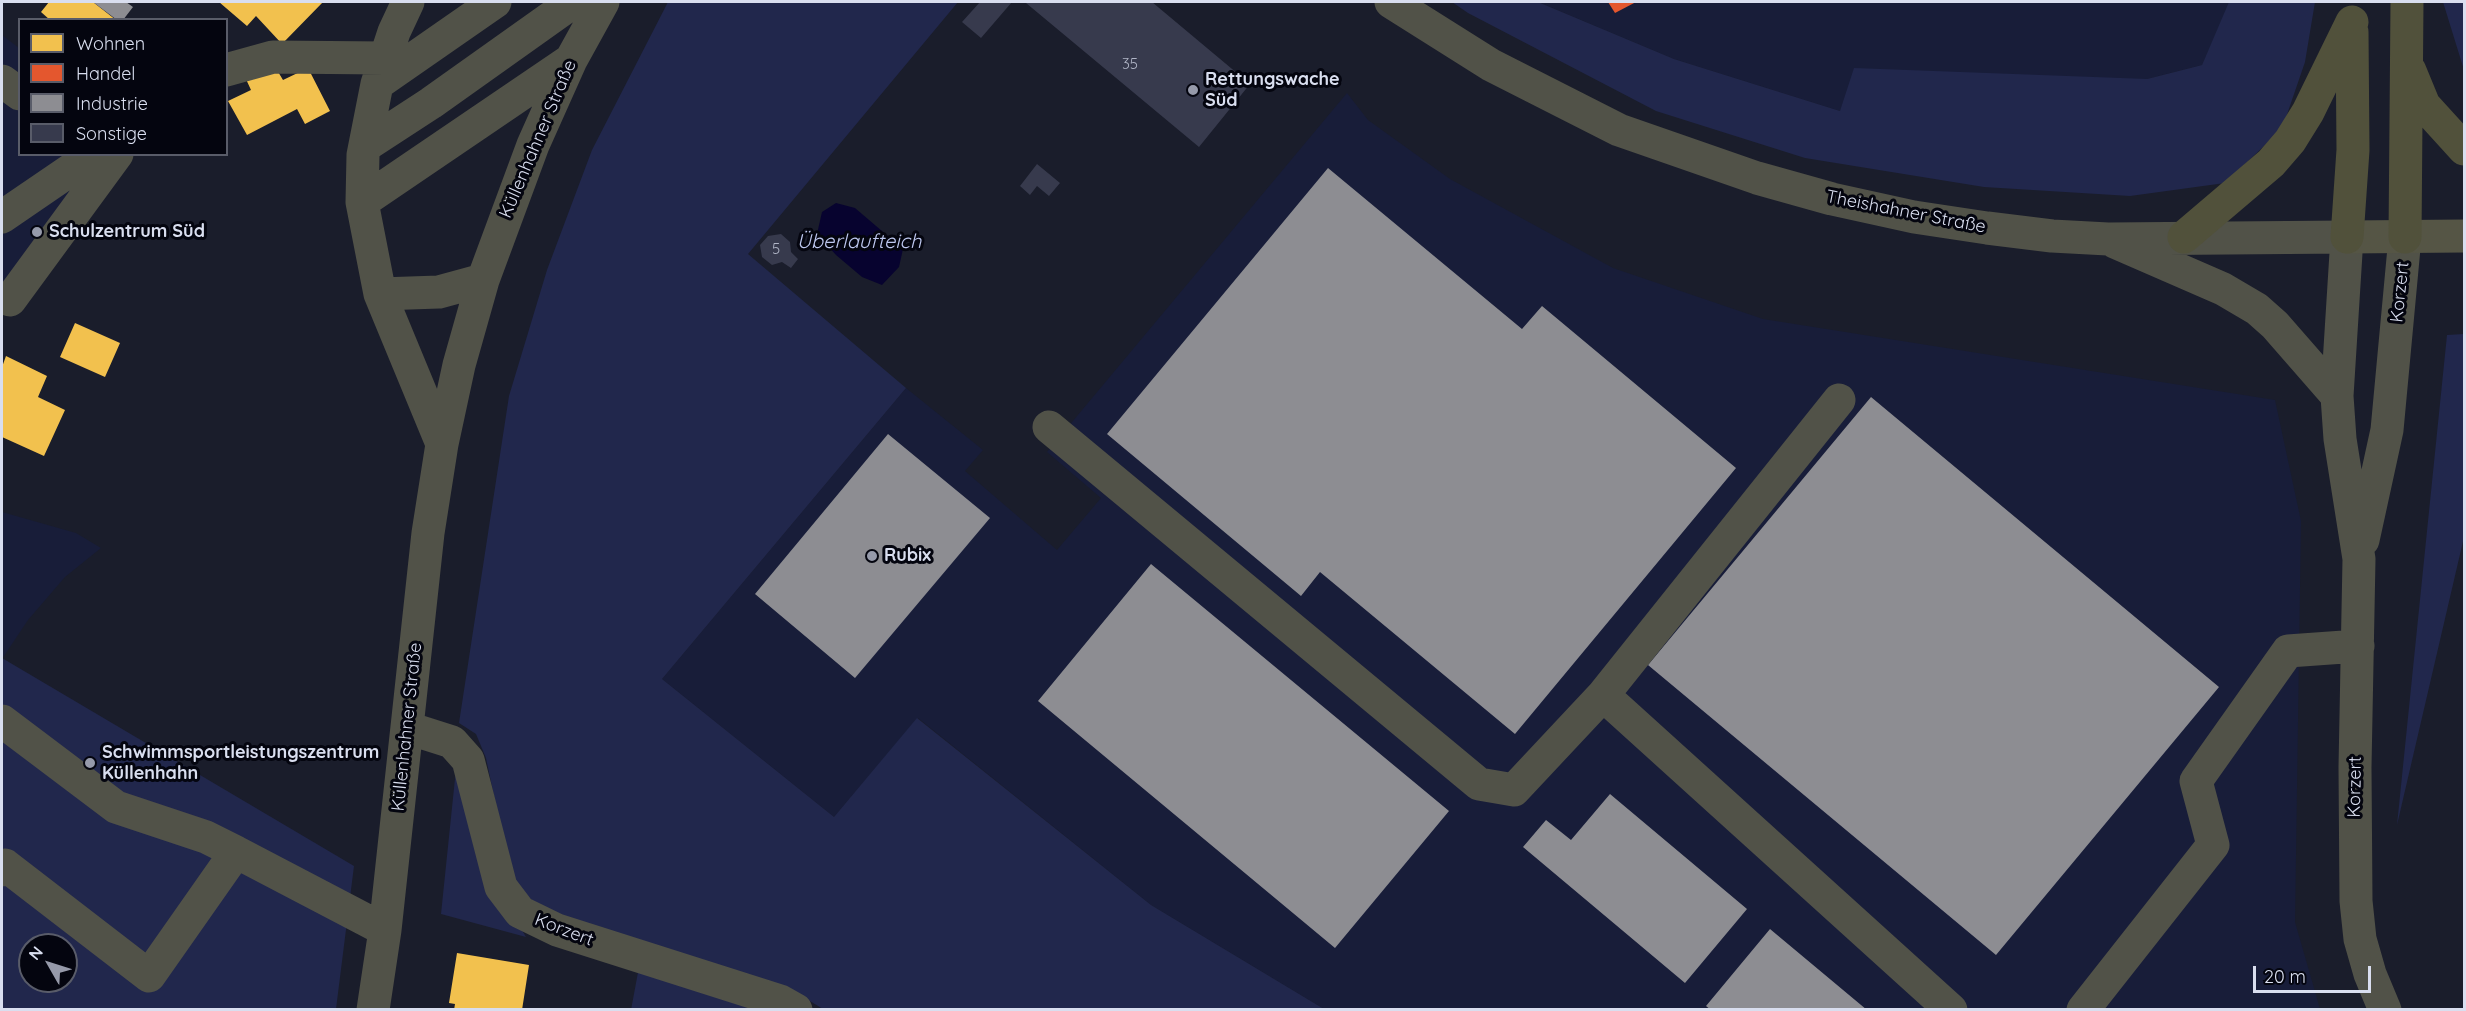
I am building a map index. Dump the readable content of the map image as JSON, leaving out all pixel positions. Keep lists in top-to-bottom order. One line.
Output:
{"streets":{"main road":["Theishahner Straße"],"street":["Küllenhahner Straße","Korzert"]},"crossings":[["Küllenhahner Straße","Korzert"],["Theishahner Straße","Korzert"]],"water":["Überlaufteich"],"places":["Rettungswache Süd","Schulzentrum Süd","Rubix","Schwimmsportleistungszentrum Küllenhahn"],"house_numbers":["35","5"],"legend":["Wohnen","Handel","Industrie","Sonstige"],"scale_bar":"20 m","north":"top left"}
